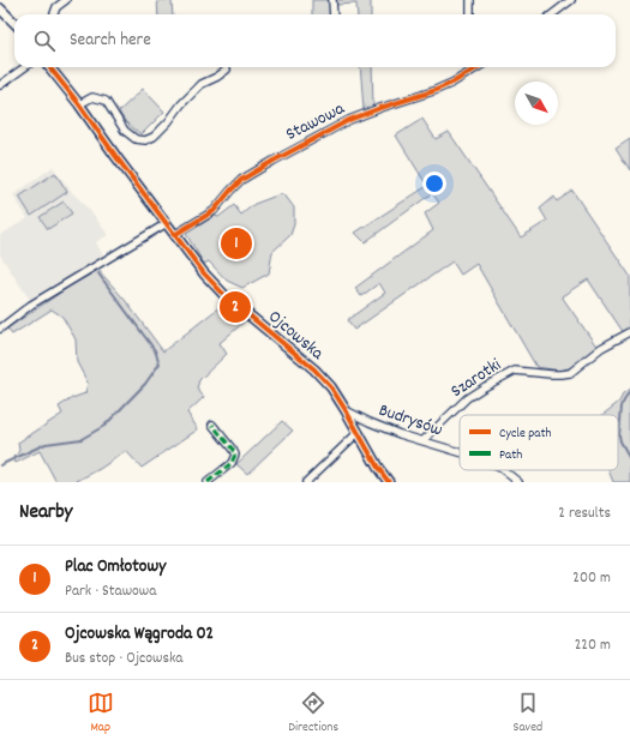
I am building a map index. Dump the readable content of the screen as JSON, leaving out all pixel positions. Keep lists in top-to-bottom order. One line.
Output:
{"streets":{"street":["Stawowa","Ojcowska","Szarotki","Budrysów"]},"crossings":[["Stawowa","Ojcowska"],["Ojcowska","Budrysów"],["Szarotki","Budrysów"]],"legend":["Cycle path","Path"],"north":"bottom right","page":{"search":"Search here","pins":["1","2"],"heading":["Nearby","2 results"],"list":[{"mark":"1","name":"Plac Omłotowy","note":"Park · Stawowa","value":"200 m"},{"mark":"2","name":"Ojcowska Wągroda 02","note":"Bus stop · Ojcowska","value":"220 m"}],"nav":["Map","Directions","Saved"]}}
